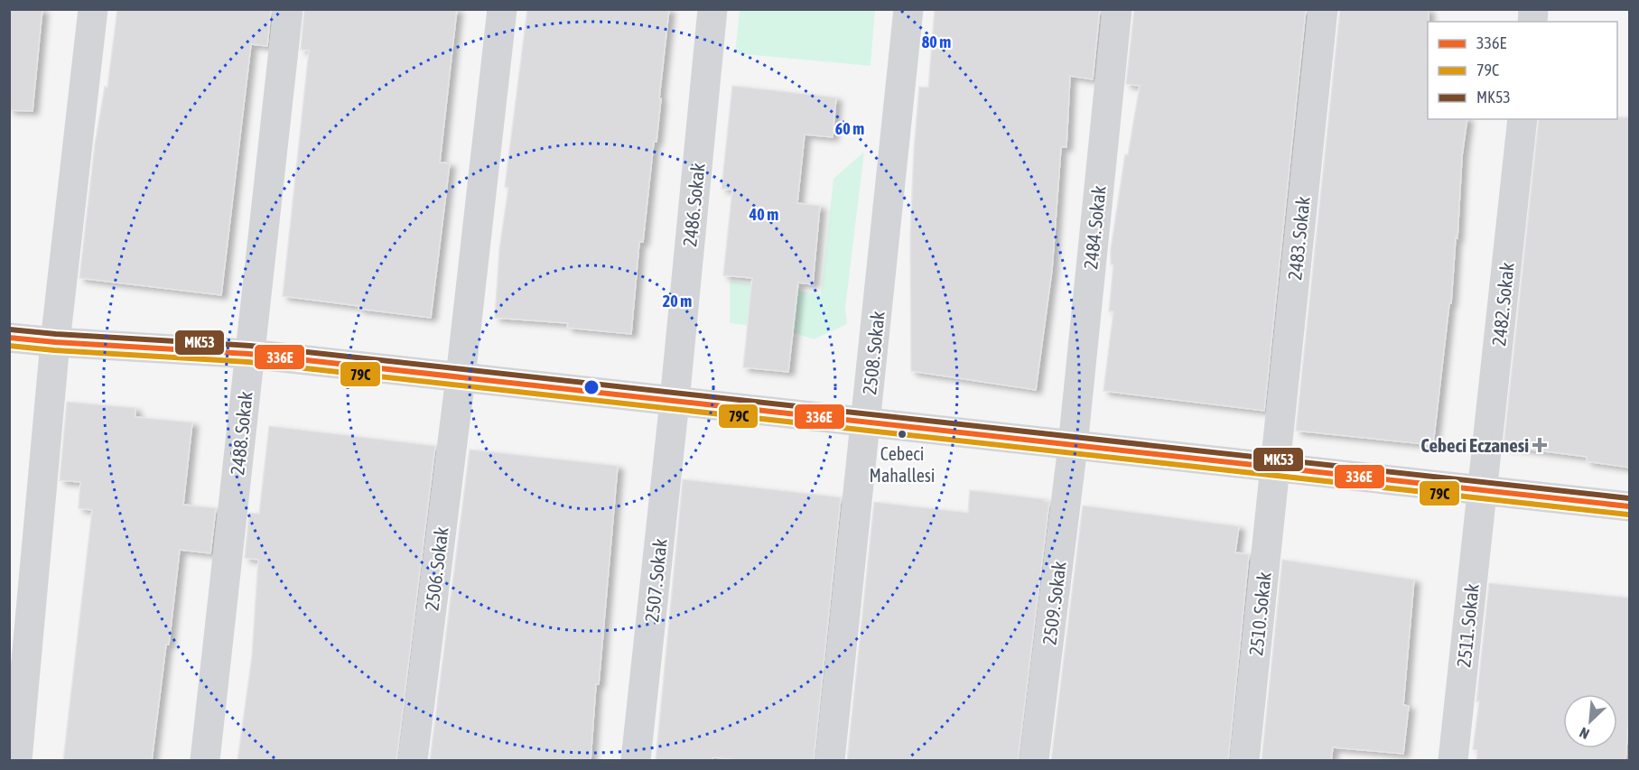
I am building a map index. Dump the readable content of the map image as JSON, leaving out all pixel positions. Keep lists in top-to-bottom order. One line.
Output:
{"streets":{"street":["2486. Sokak","2484. Sokak","2483. Sokak","2482. Sokak","2508. Sokak","2488. Sokak","2506. Sokak","2507. Sokak","2509. Sokak","2510. Sokak","2511. Sokak"]},"crossings":[["2486. Sokak","2507. Sokak"],["2484. Sokak","2509. Sokak"],["2483. Sokak","2510. Sokak"],["2482. Sokak","2511. Sokak"]],"places":{"other":["Cebeci Mahallesi"],"health":["Cebeci Eczanesi"]},"lines":["transit line MK53","transit line 336E","transit line 79C"],"legend":["336E","79C","MK53"],"north":"bottom left","rings":["80 m","60 m","40 m","20 m"]}
